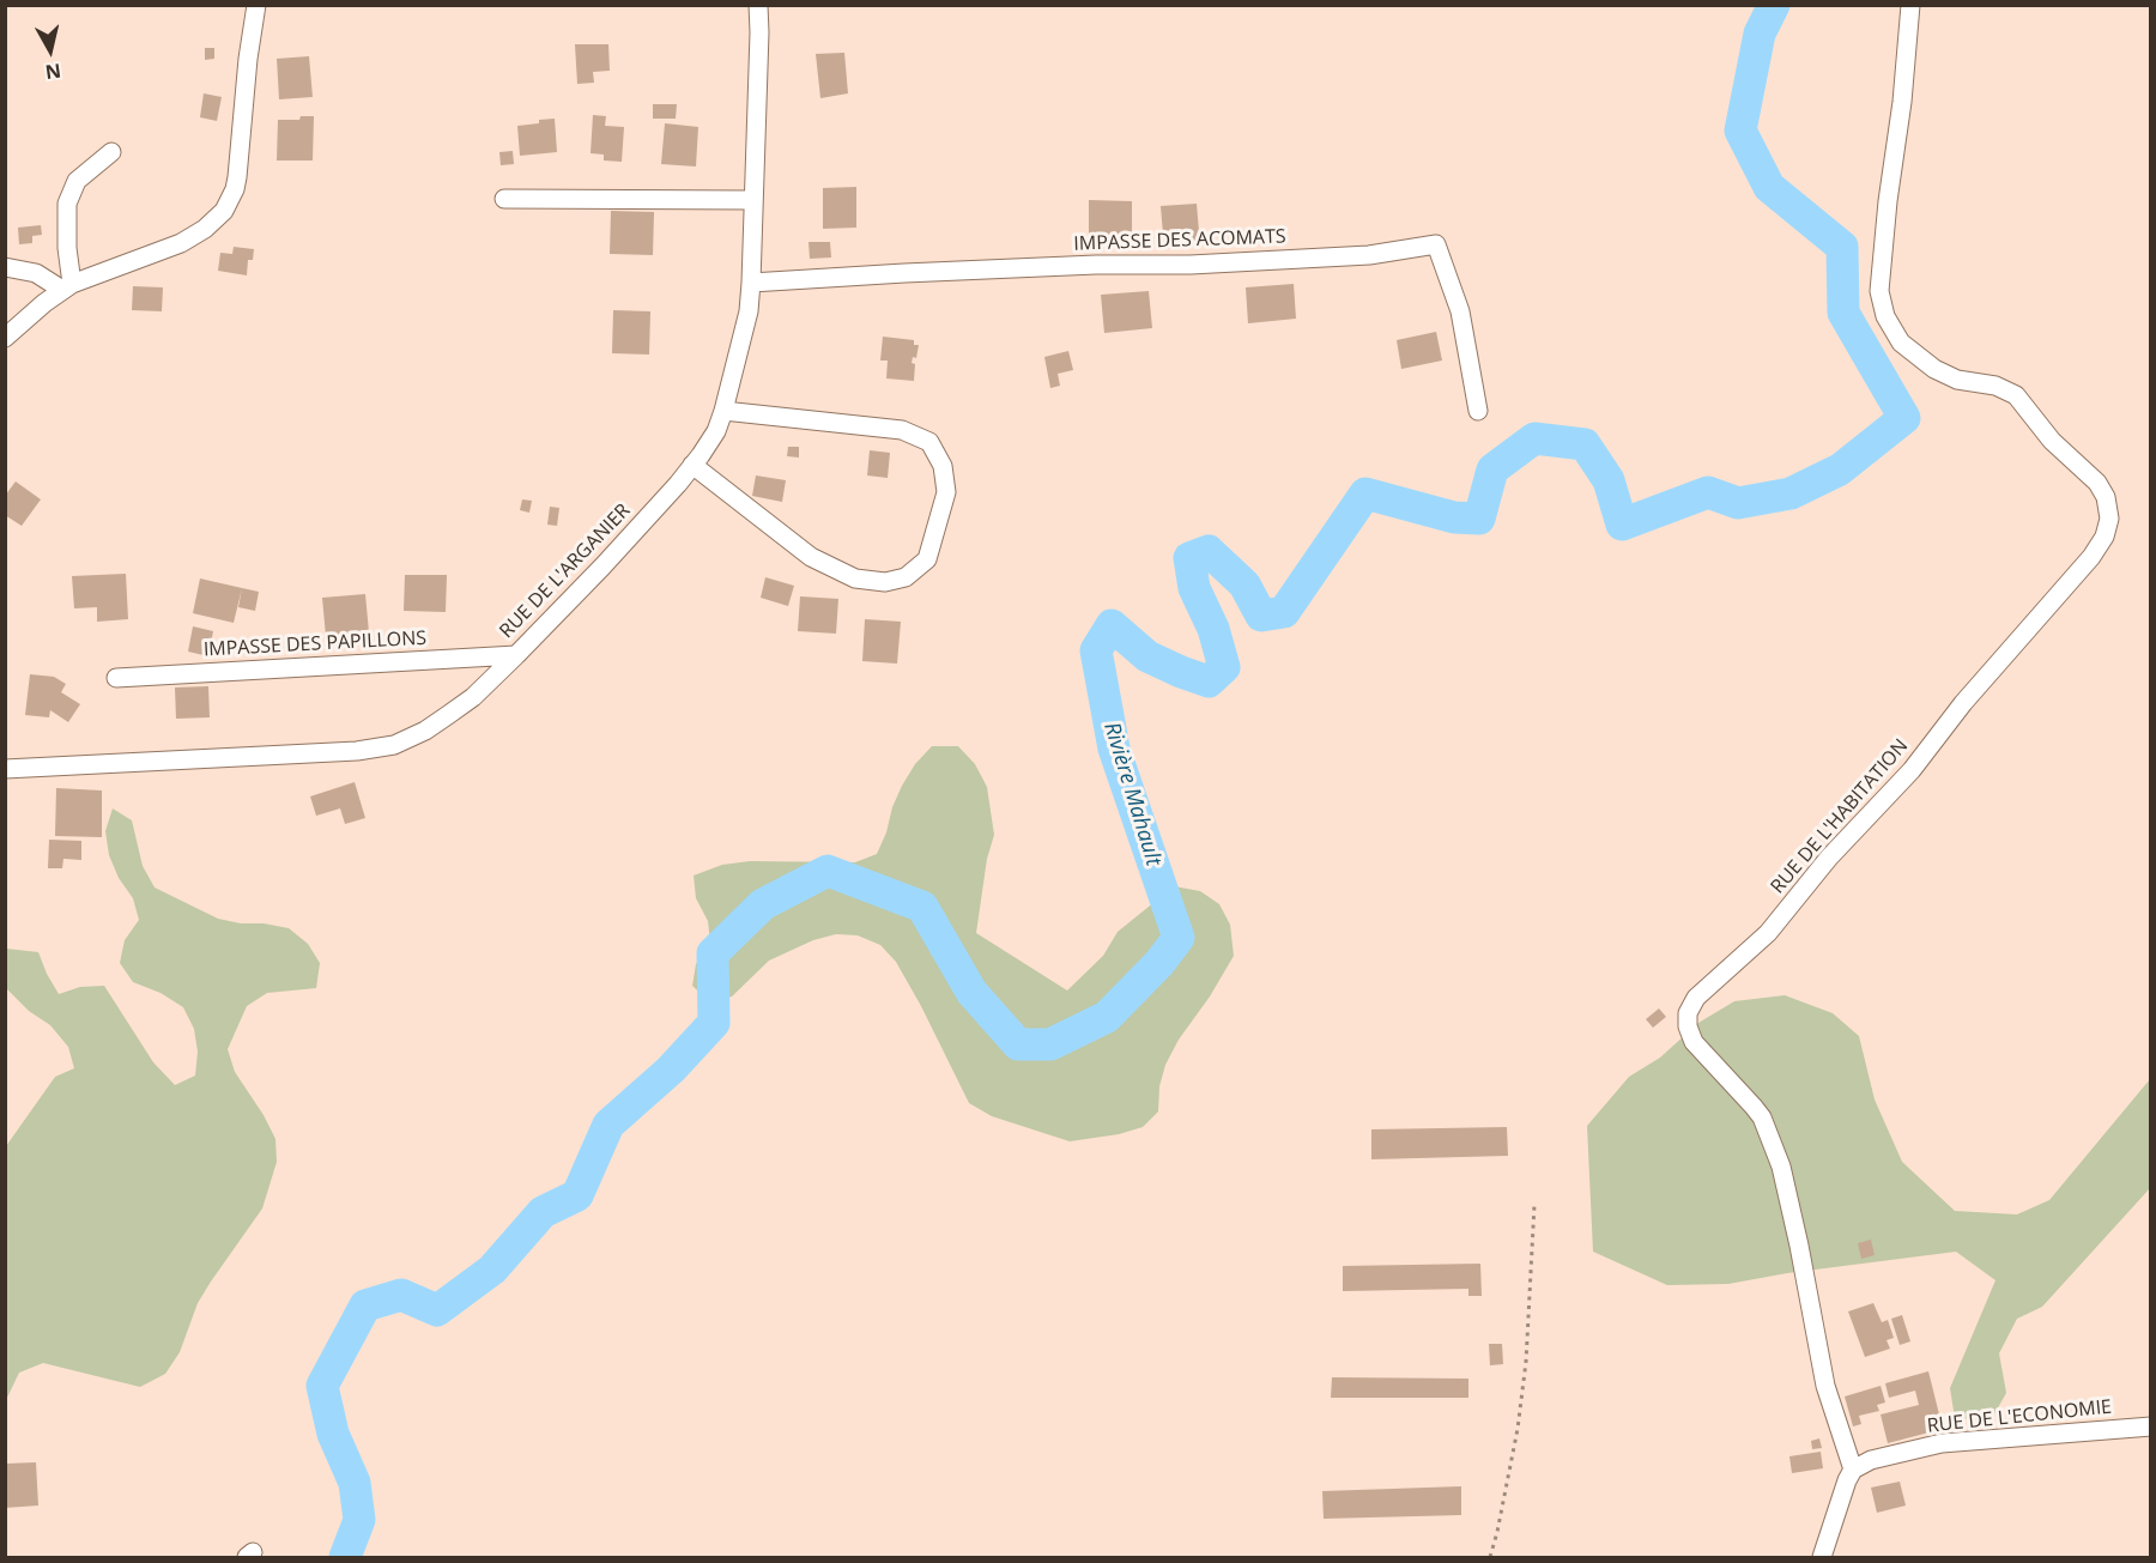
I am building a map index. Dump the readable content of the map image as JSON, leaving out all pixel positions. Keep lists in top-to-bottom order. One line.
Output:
{"streets":{"street":["IMPASSE DES ACOMATS","RUE DE L'ARGANIER","IMPASSE DES PAPILLONS","RUE DE L'HABITATION","RUE DE L'ECONOMIE"]},"crossings":[["IMPASSE DES ACOMATS","RUE DE L'ARGANIER"],["RUE DE L'ARGANIER","IMPASSE DES PAPILLONS"],["RUE DE L'HABITATION","RUE DE L'ECONOMIE"]],"water":["Rivière Mahault"],"north":"bottom"}
